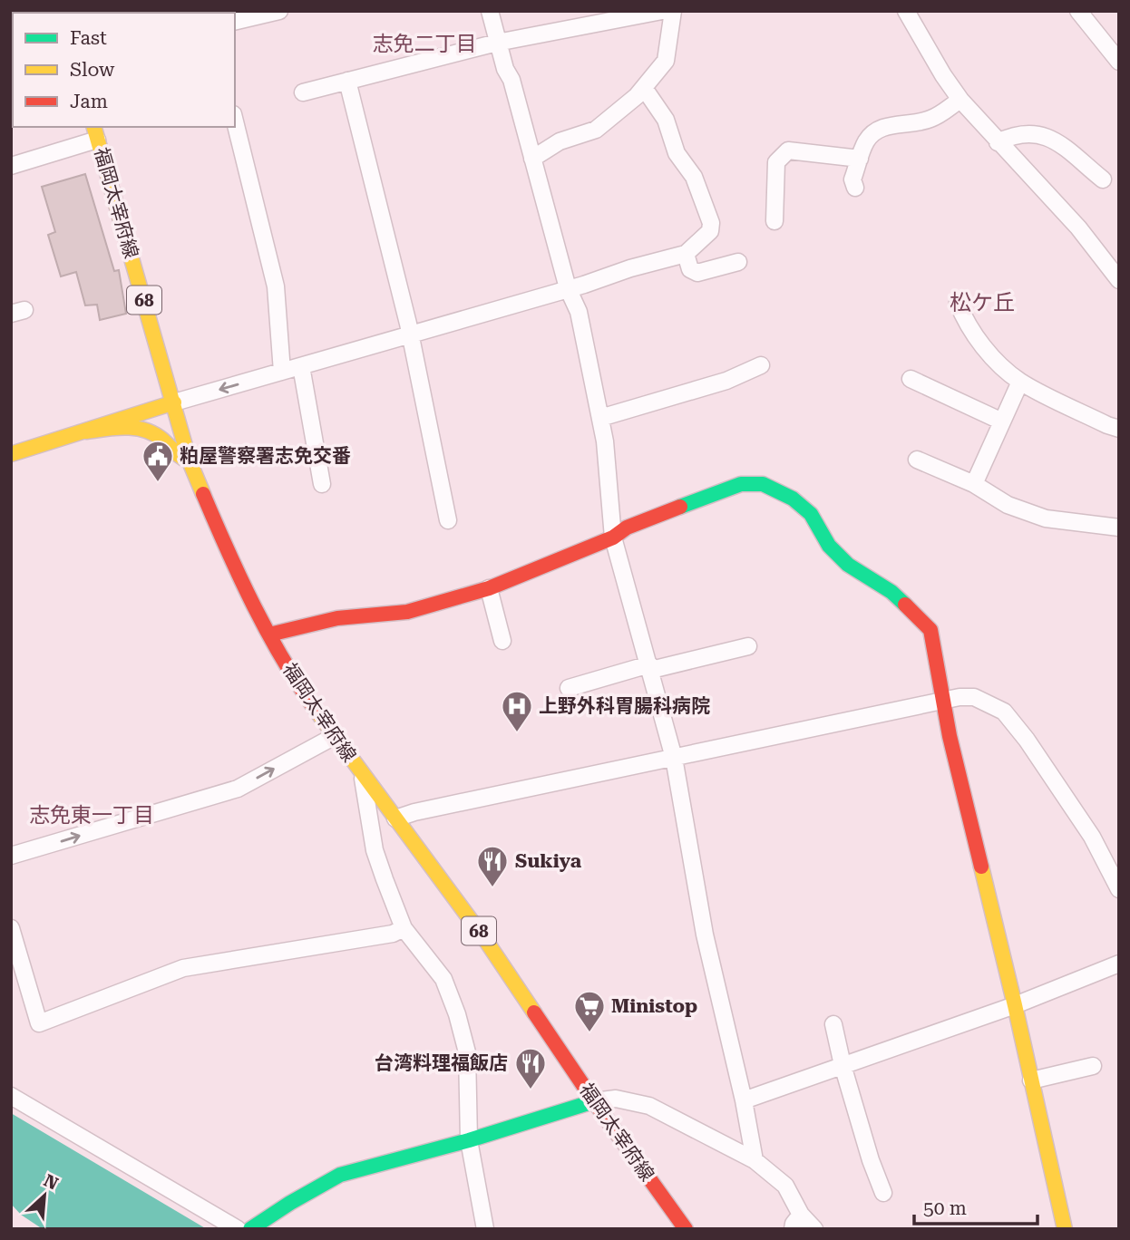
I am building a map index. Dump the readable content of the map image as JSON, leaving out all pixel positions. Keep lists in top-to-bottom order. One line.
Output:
{"streets":{"street":["福岡太宰府線","68"]},"districts":["志免二丁目","松ケ丘","志免東一丁目"],"places":{"public building":["粕屋警察署志免交番"],"hospital":["上野外科胃腸科病院"],"restaurant":["Sukiya","台湾料理福飯店"],"supermarket":["Ministop"]},"legend":["Fast","Slow","Jam"],"scale_bar":"50 m","north":"top right"}
